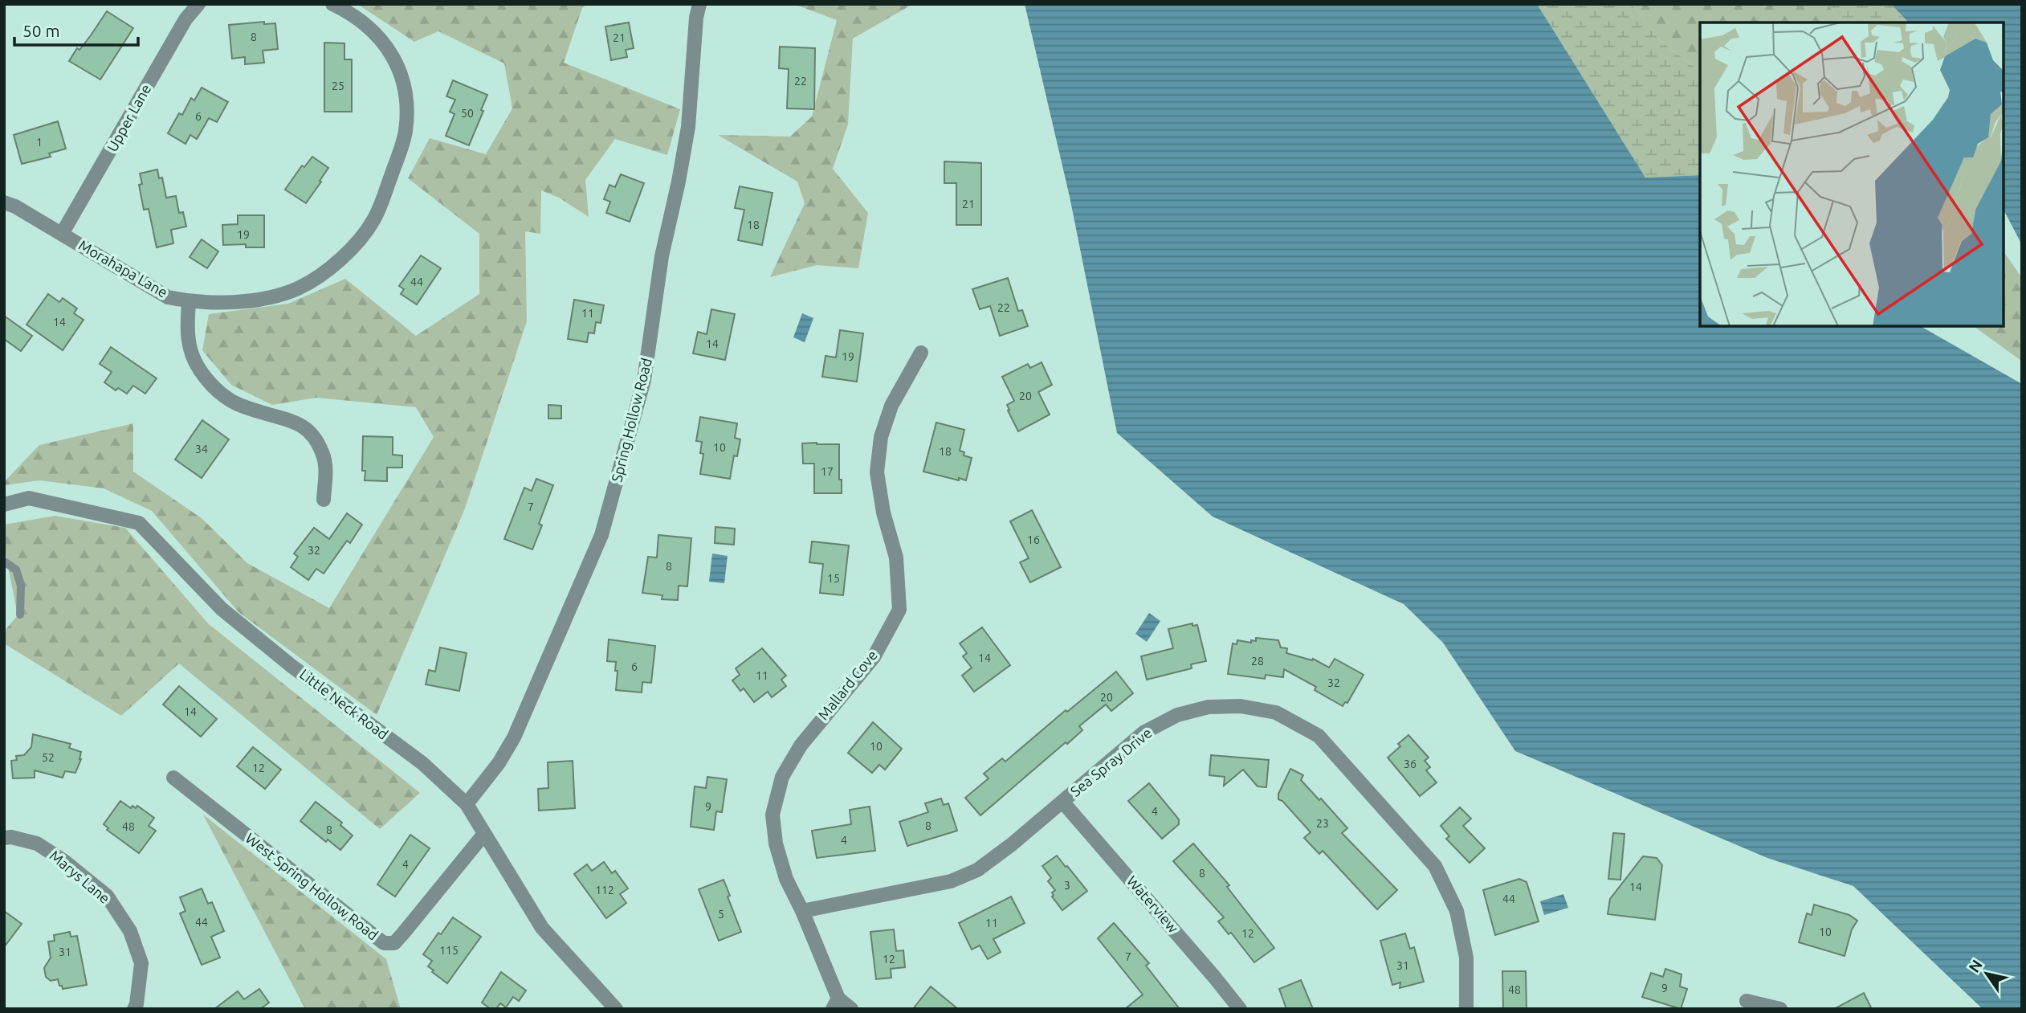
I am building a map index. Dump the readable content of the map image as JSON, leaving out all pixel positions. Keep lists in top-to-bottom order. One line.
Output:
{"streets":{"street":["Upper Lane","Morahapa Lane","Spring Hollow Road","Mallard Cove","Little Neck Road","Sea Spray Drive","Marys Lane","West Spring Hollow Road","Waterview"]},"crossings":[["Upper Lane","Morahapa Lane"],["Spring Hollow Road","Little Neck Road"],["Mallard Cove","Sea Spray Drive"],["Little Neck Road","West Spring Hollow Road"],["Sea Spray Drive","Waterview"]],"house_numbers":["8","21","22","25","50","6","1","21","18","19","44","22","11","14","14","19","20","10","34","18","17","7","16","32","8","15","14","28","6","11","32","20","14","10","52","36","12","9","4","23","8","48","8","4","4","8","3","14","112","44","5","44","11","10","12","115","31","7","12","31","9","48"],"scale_bar":"50 m","north":"top left"}
